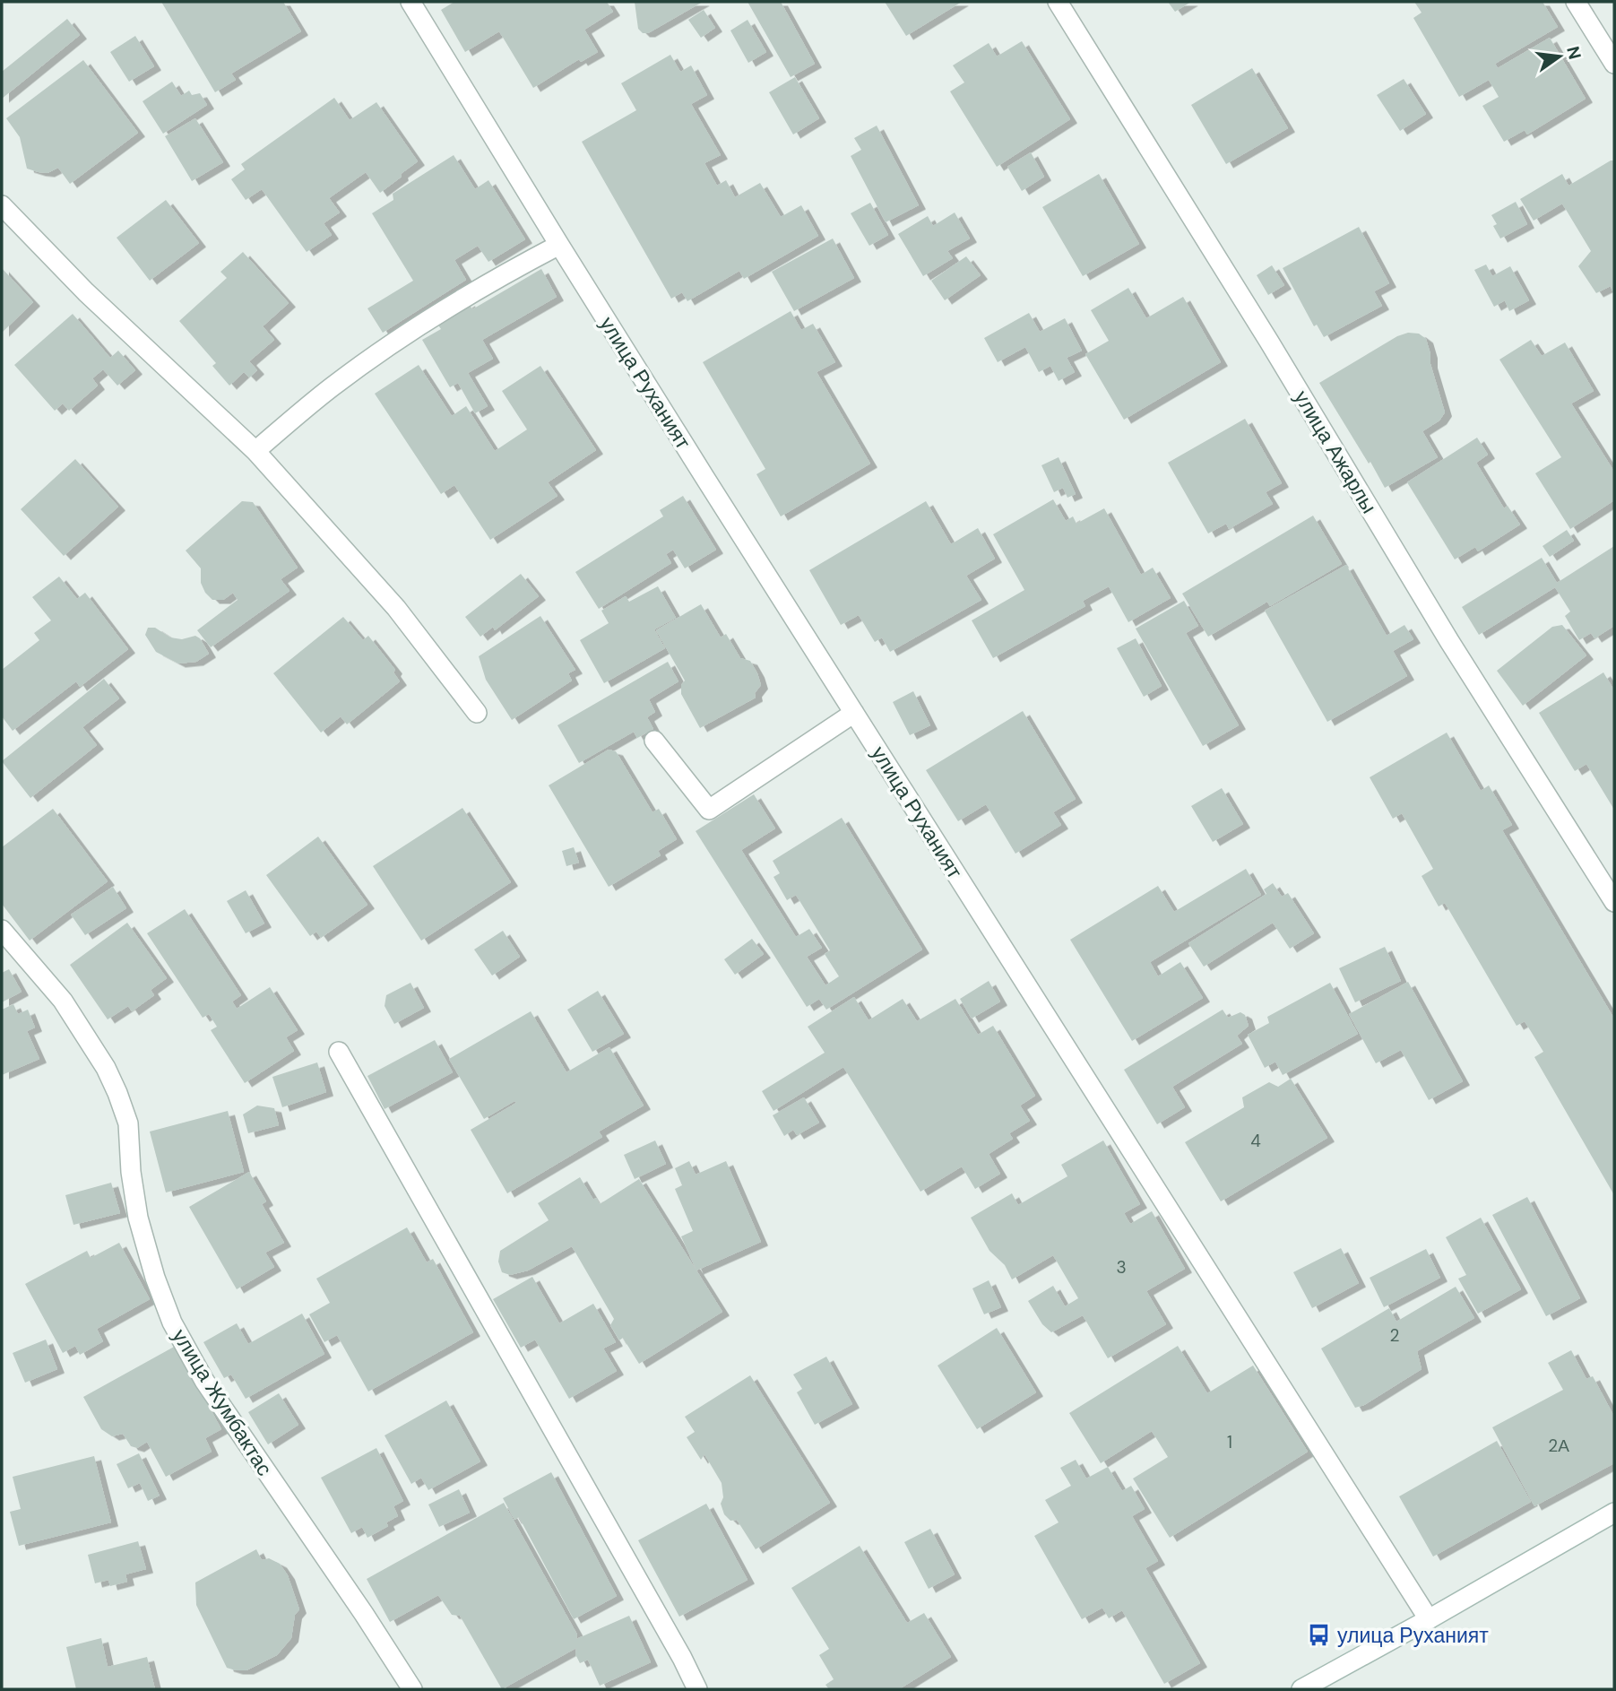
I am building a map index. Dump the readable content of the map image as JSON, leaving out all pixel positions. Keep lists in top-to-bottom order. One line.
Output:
{"streets":{"street":["улица Руханият","улица Ажарлы","улица Жумбактас"]},"places":{"bus stop":["улица Руханият"]},"house_numbers":["4","3","2","1","2А"],"north":"right"}
